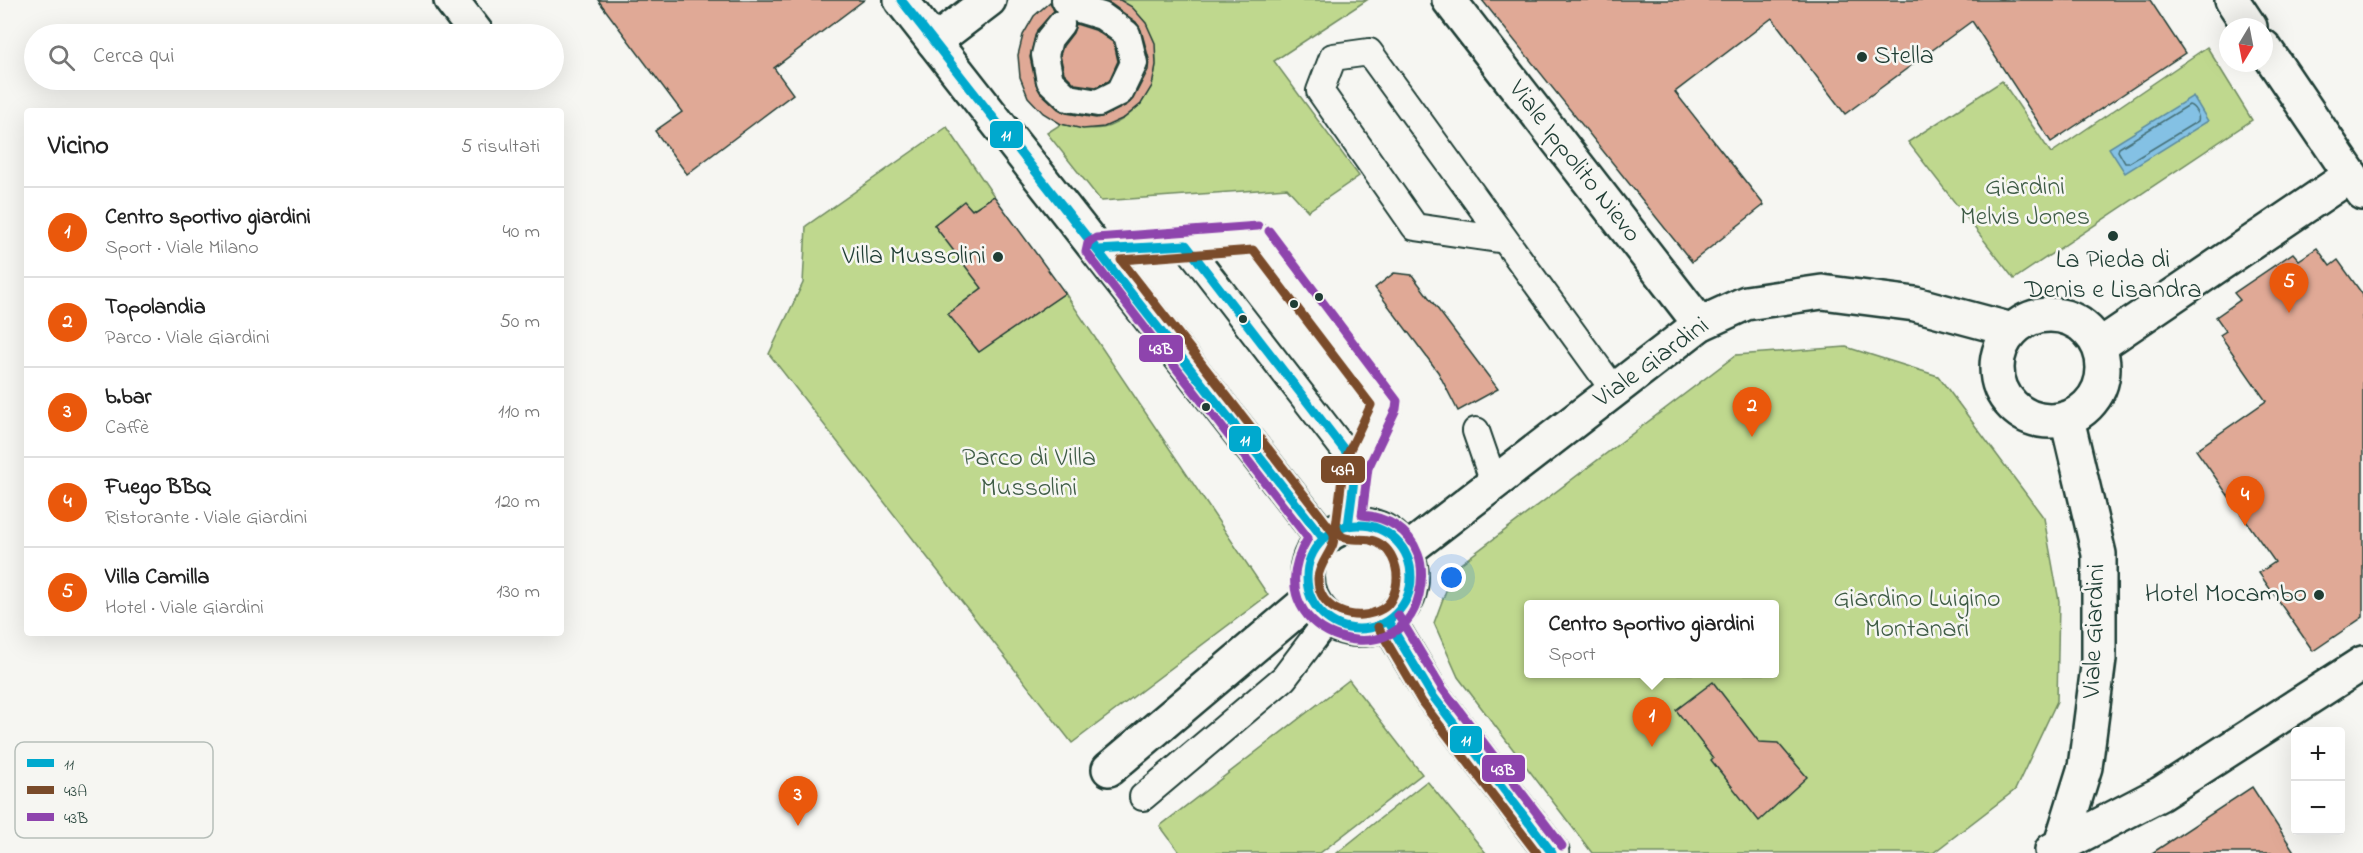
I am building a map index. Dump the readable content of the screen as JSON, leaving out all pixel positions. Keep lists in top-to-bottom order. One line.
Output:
{"streets":{"street":["Viale Ippolito Nievo","Viale Giardini"]},"crossings":[["Viale Ippolito Nievo","Viale Giardini"]],"parks":["Giardini Melvis Jones","Parco di Villa Mussolini","Giardino Luigino Montanari"],"places":["Stella","La Pieda di Denis e Lisandra","Villa Mussolini","Hotel Mocambo"],"lines":["transit line 11","transit line 43B","transit line 43A"],"legend":["11","43A","43B"],"north":"bottom","page":{"search":"Cerca qui","heading":["Vicino","5 risultati"],"list":[{"mark":"1","name":"Centro sportivo giardini","note":"Sport · Viale Milano","value":"40 m"},{"mark":"2","name":"Topolandia","note":"Parco · Viale Giardini","value":"50 m"},{"mark":"3","name":"b.bar","note":"Caffè","value":"110 m"},{"mark":"4","name":"Fuego BBQ","note":"Ristorante · Viale Giardini","value":"120 m"},{"mark":"5","name":"Villa Camilla","note":"Hotel · Viale Giardini","value":"130 m"}],"pins":["5","2","4","1","3"],"popup":["Centro sportivo giardini","Sport"],"map_buttons":["+","−"]}}
